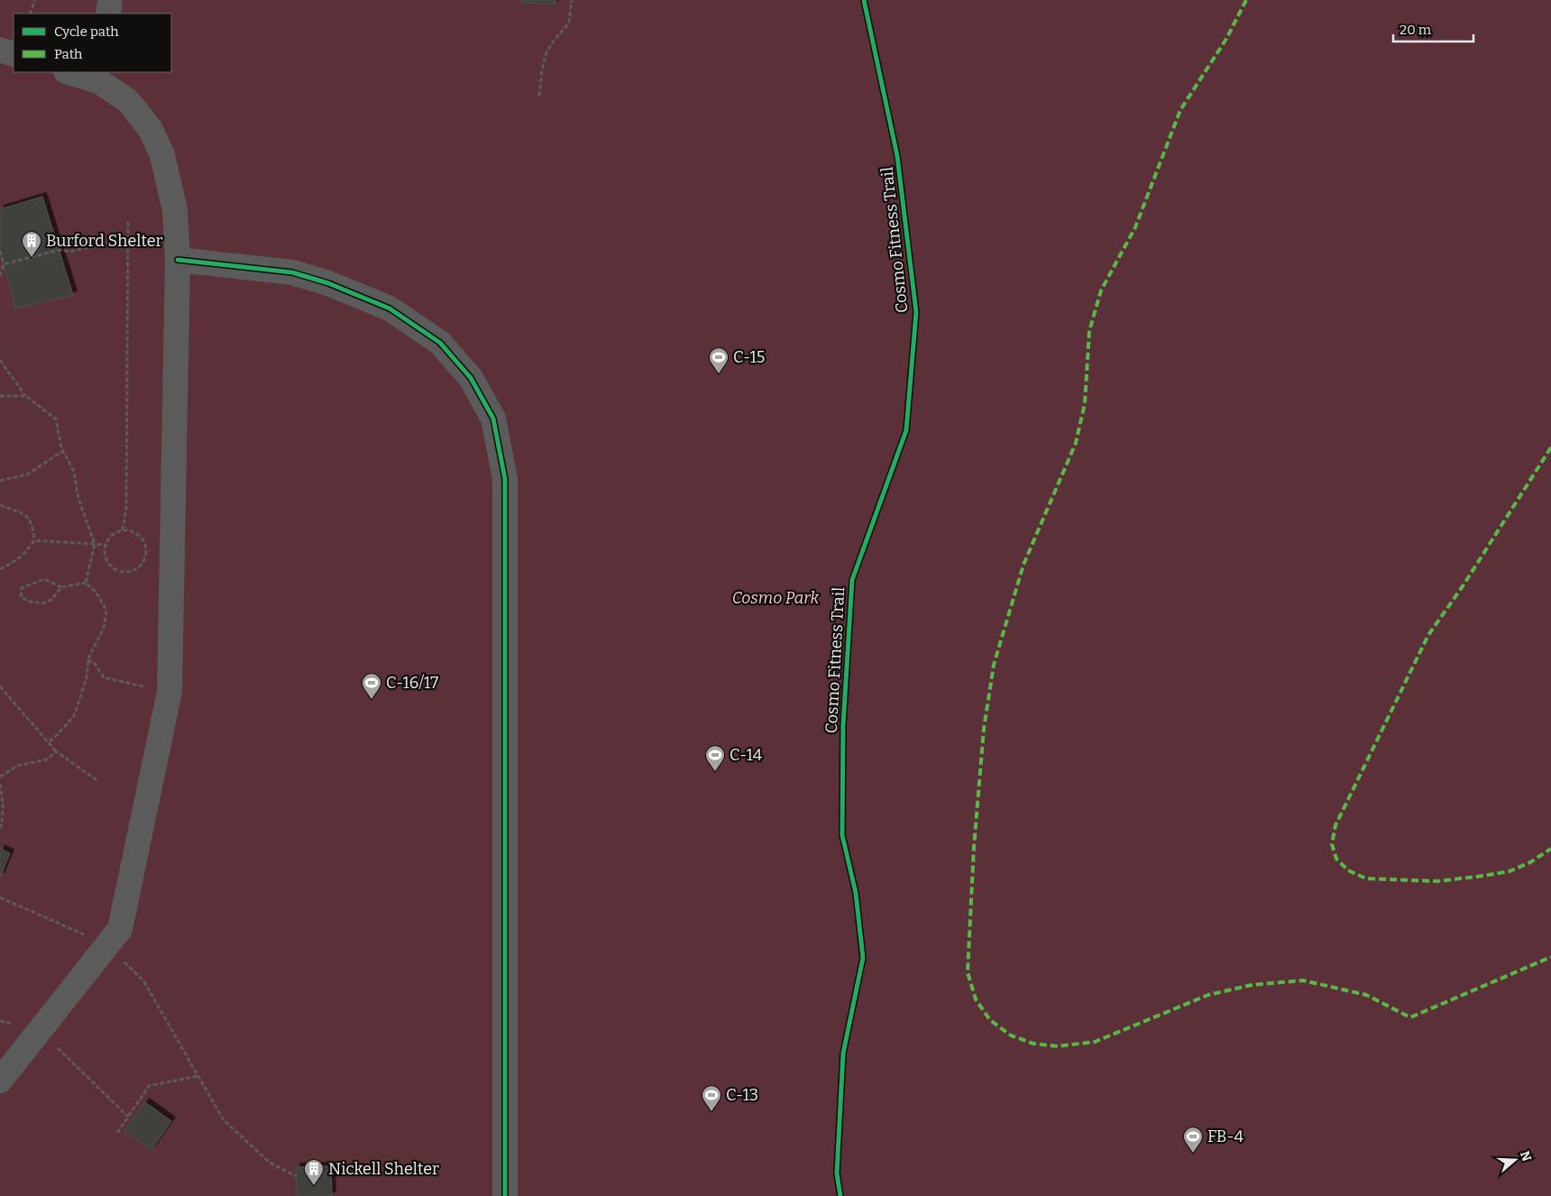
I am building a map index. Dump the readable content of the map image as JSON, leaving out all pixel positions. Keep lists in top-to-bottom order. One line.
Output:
{"streets":{"cycle path":["Cosmo Fitness Trail"]},"parks":["Cosmo Park"],"places":{"building":["Burford Shelter","Nickell Shelter"],"sports":["C-15","C-16/17","C-14","C-13","FB-4"]},"legend":["Cycle path","Path"],"scale_bar":"20 m","north":"right"}
